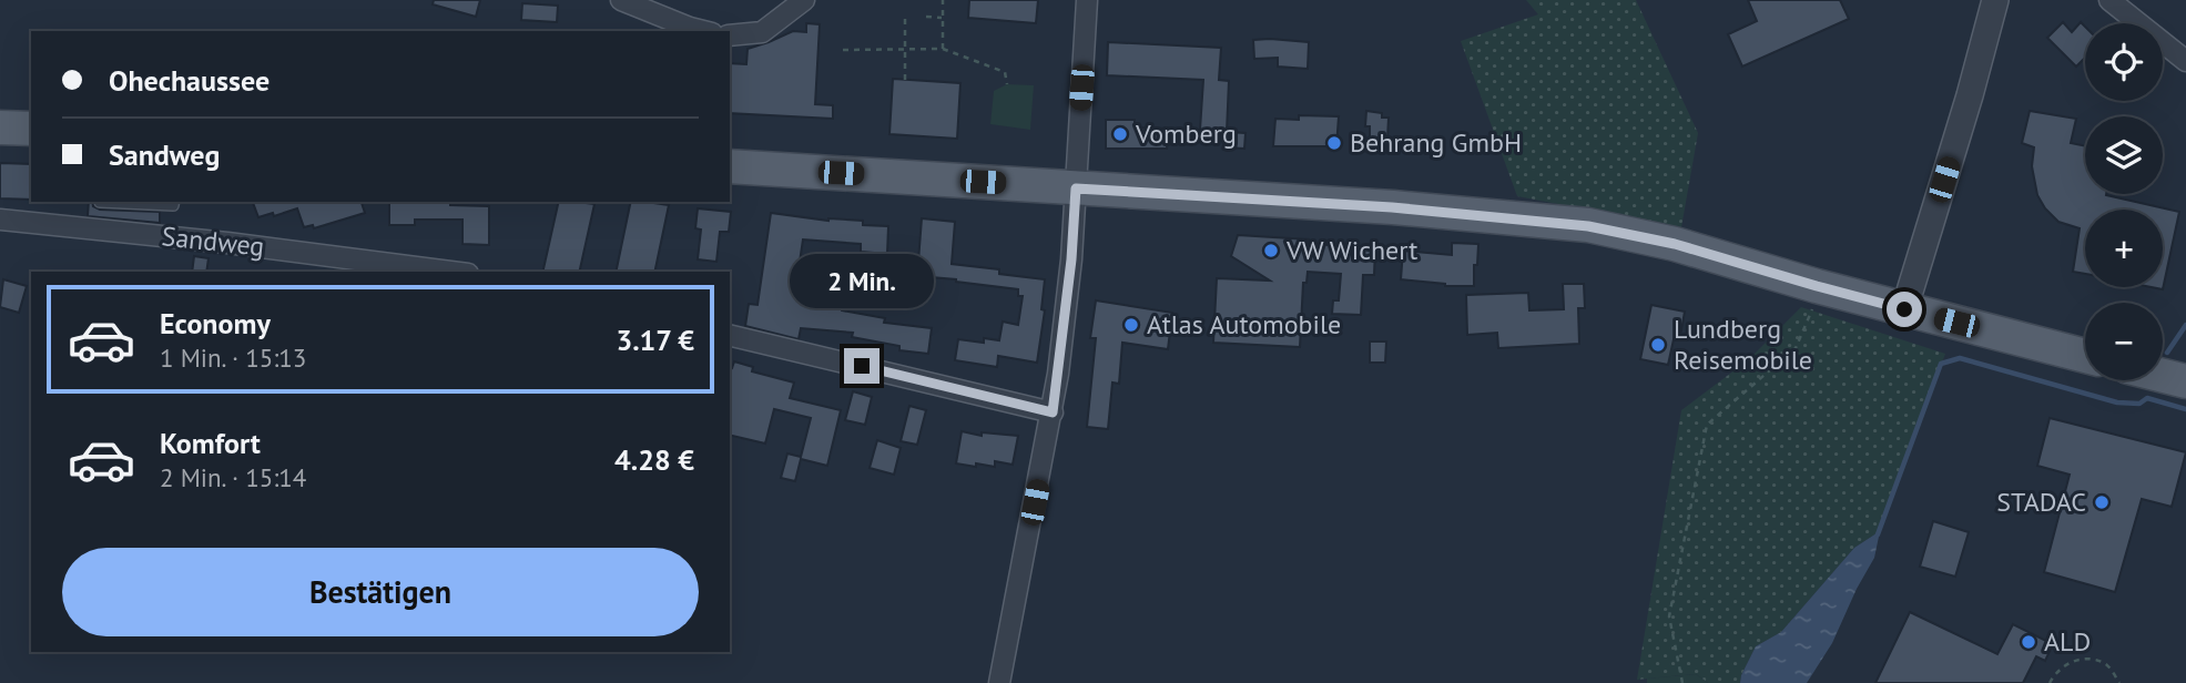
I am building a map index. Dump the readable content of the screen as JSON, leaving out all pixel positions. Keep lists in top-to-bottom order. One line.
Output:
{"streets":{"street":["Sandweg"]},"places":["Vomberg","Behrang GmbH","VW Wichert","Atlas Automobile","Lundberg Reisemobile","STADAC","ALD"],"page":{"map_buttons":["+","−"],"banner":["Ohechaussee","Sandweg"],"bubble":"2 Min.","list":[{"name":"Economy","note":"1 Min. · 15:13","value":"3.17 €"},{"name":"Komfort","note":"2 Min. · 15:14","value":"4.28 €"}],"buttons":"Bestätigen"}}
